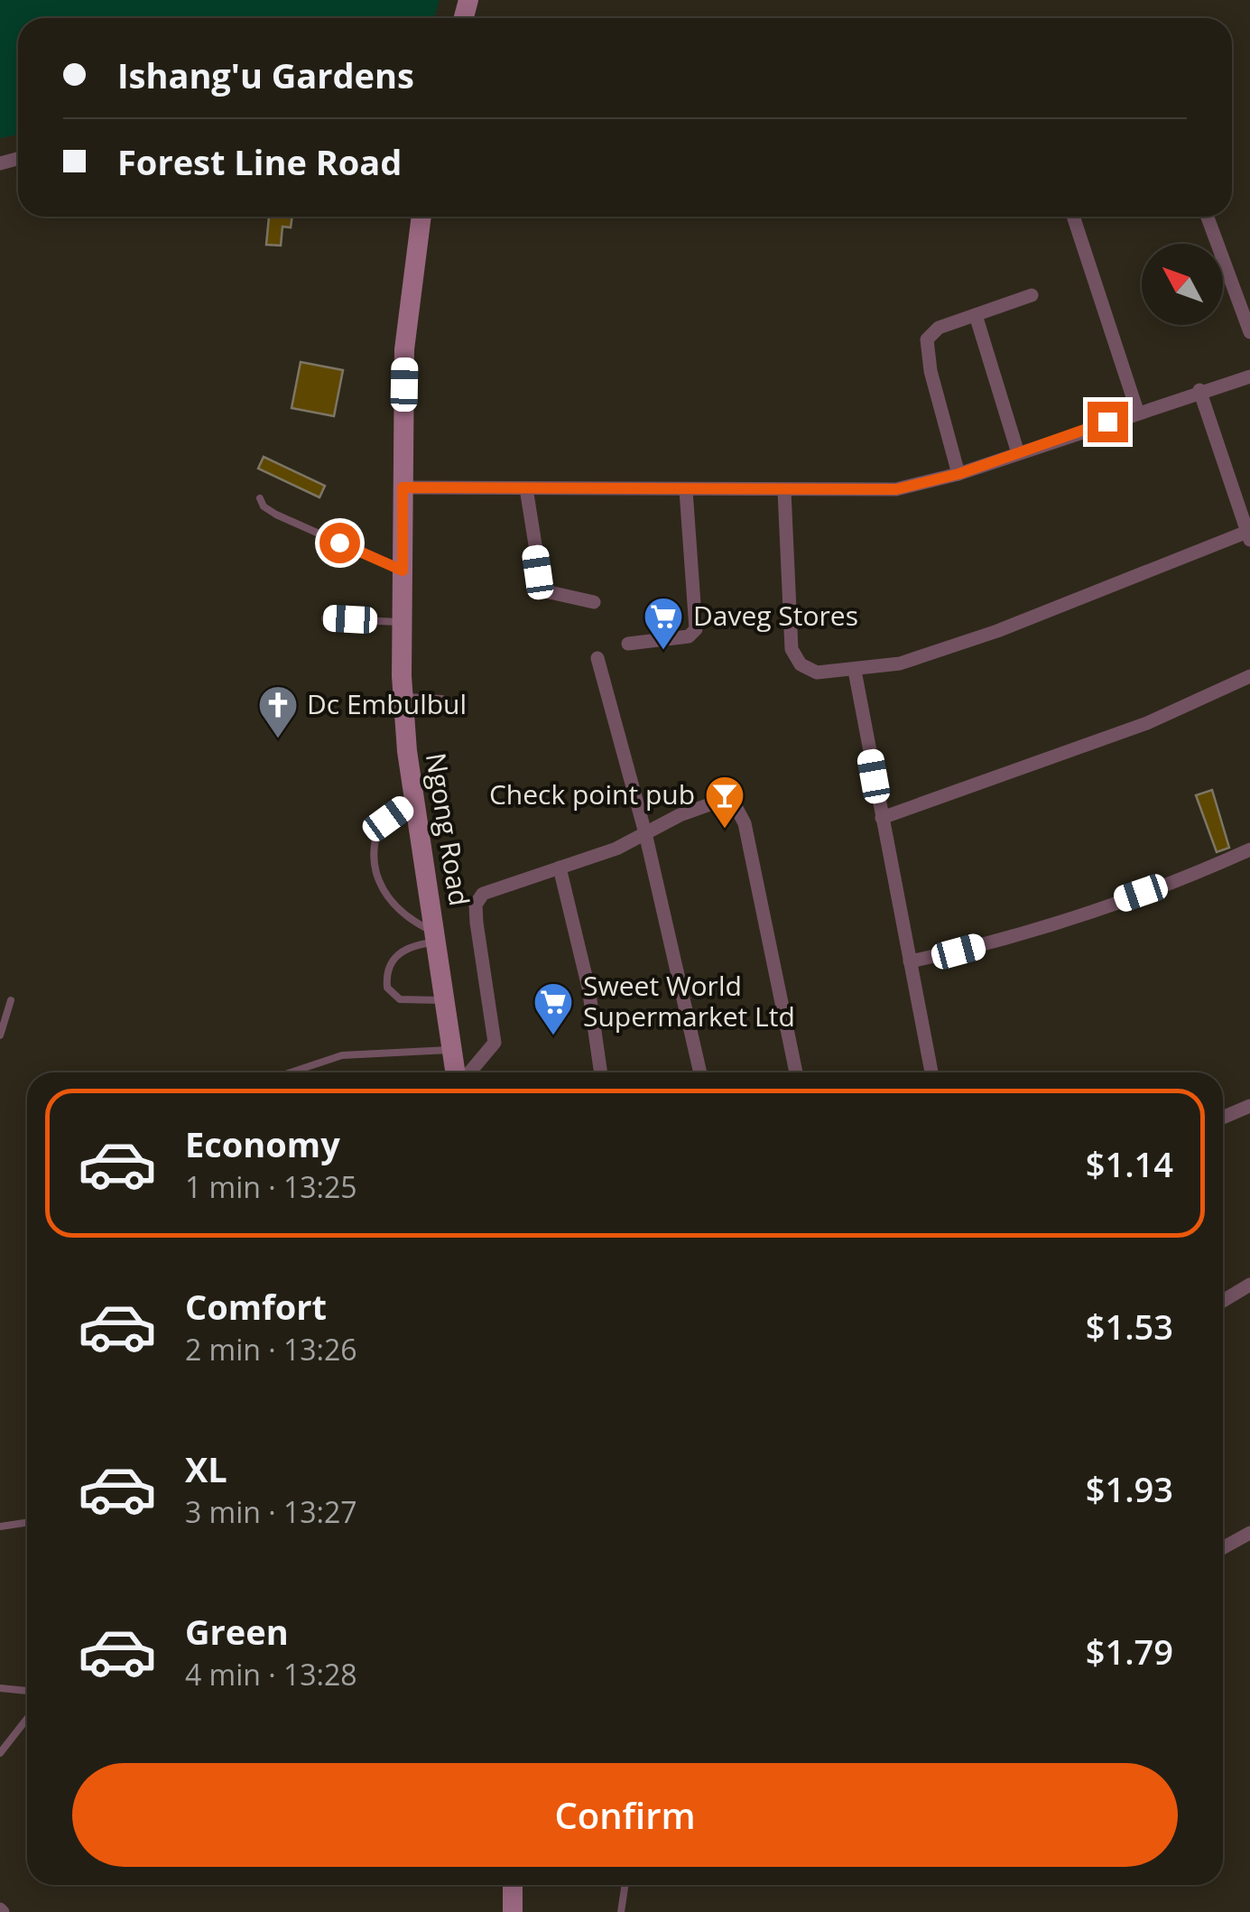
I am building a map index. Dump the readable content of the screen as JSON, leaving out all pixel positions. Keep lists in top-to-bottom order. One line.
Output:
{"streets":{"main road":["Ngong Road"]},"places":{"supermarket":["Daveg Stores","Sweet World Supermarket Ltd"],"church":["Dc Embulbul"],"bar":["Check point pub"]},"north":"top left","page":{"banner":["Ishang'u Gardens","Forest Line Road"],"list":[{"name":"Economy","note":"1 min · 13:25","value":"$1.14"},{"name":"Comfort","note":"2 min · 13:26","value":"$1.53"},{"name":"XL","note":"3 min · 13:27","value":"$1.93"},{"name":"Green","note":"4 min · 13:28","value":"$1.79"}],"buttons":"Confirm"}}
